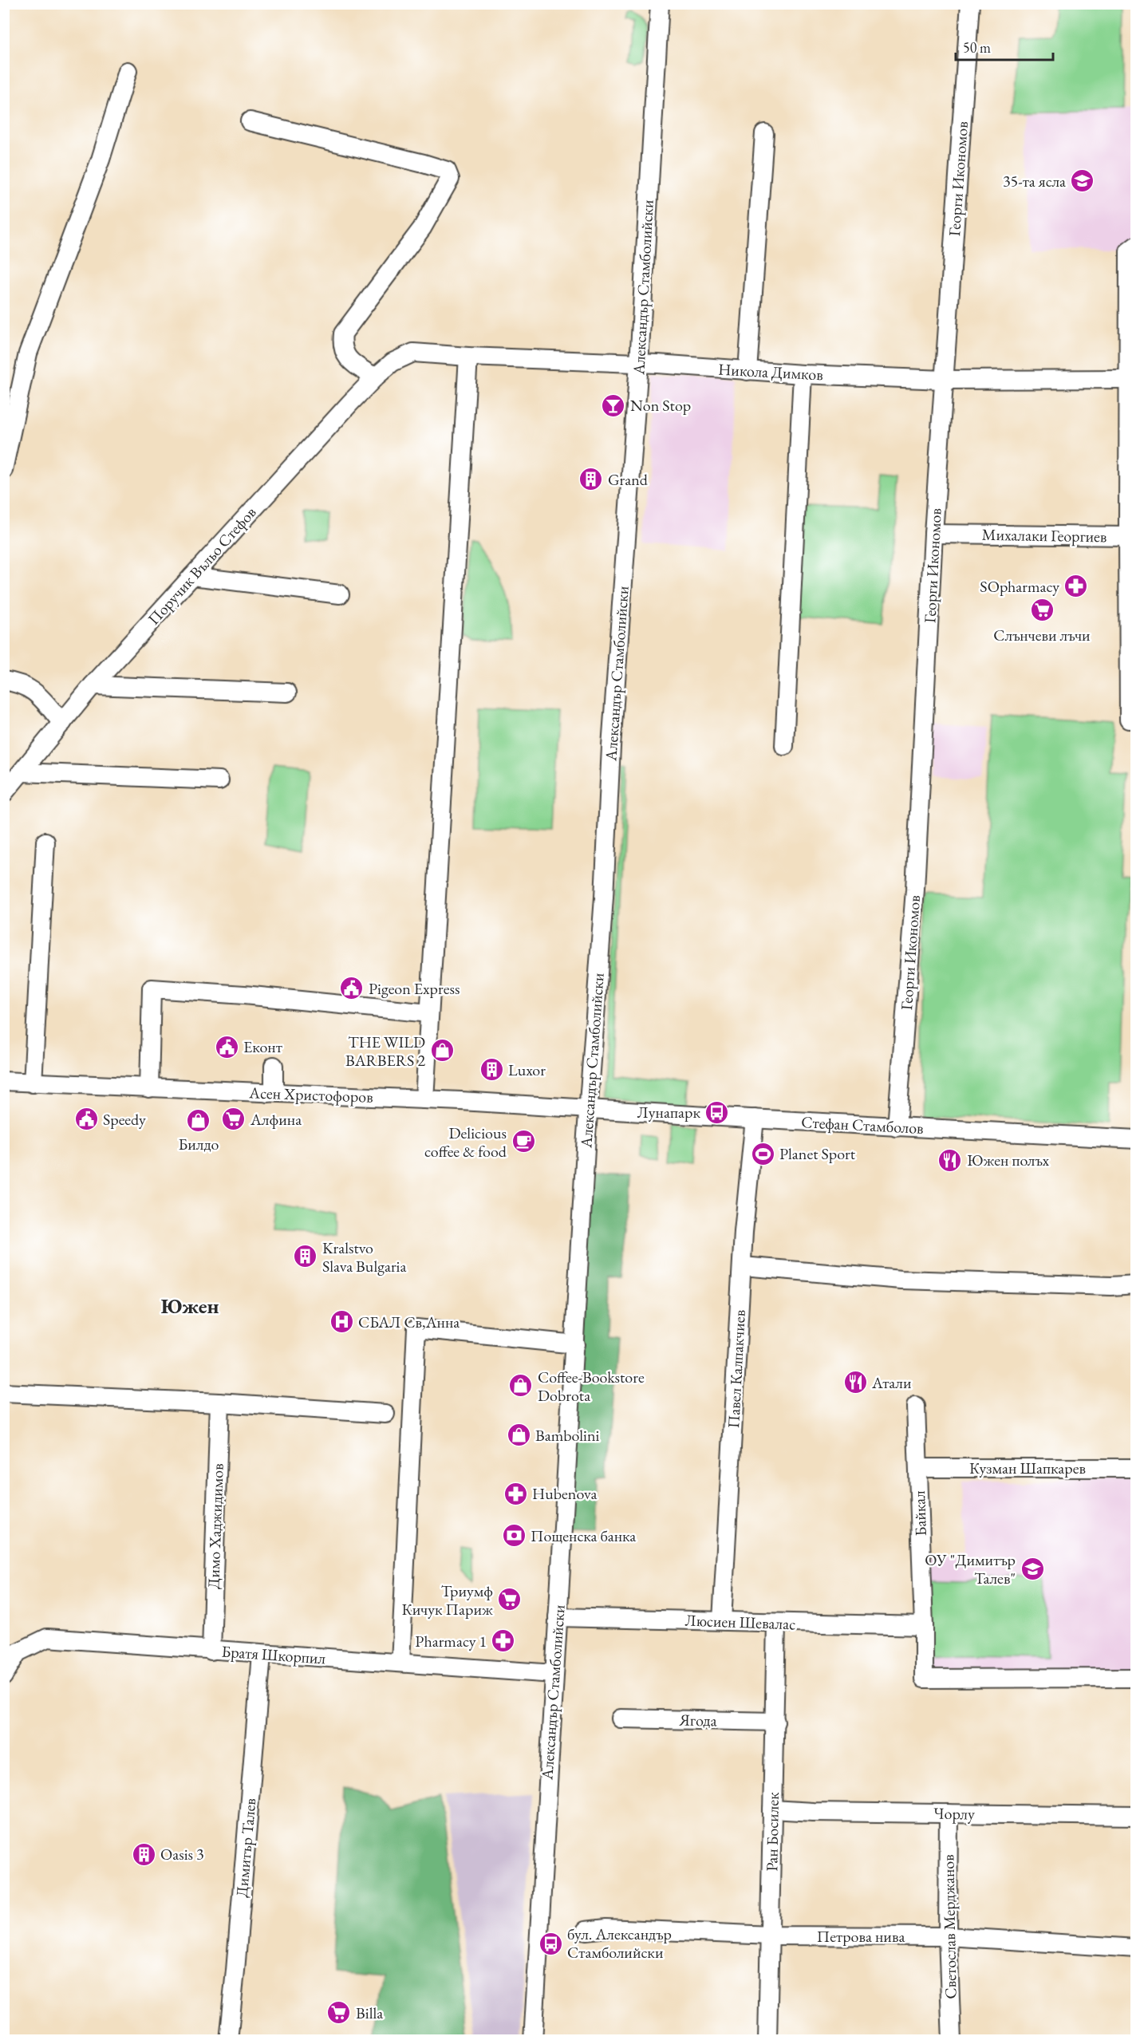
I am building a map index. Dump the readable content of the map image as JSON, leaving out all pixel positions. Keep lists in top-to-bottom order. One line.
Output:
{"streets":{"street":["Георги Икономов","Александър Стамболийски","Никола Димков","Михалаки Георгиев","Поручик Въльо Стефов","Асен Христофоров","Стефан Стамболов","Павел Калпакчиев","Кузман Шапкарев","Байкал","Димо Хаджидимов","Люсиен Шевалас","Братя Шкорпил","Ягода","Чорлу","Ран Босилек","Димитър Талев","Светослав Мерджанов","Петрова нива"]},"crossings":[["Георги Икономов","Никола Димков"],["Георги Икономов","Михалаки Георгиев"],["Георги Икономов","Стефан Стамболов"],["Александър Стамболийски","Никола Димков"],["Александър Стамболийски","Асен Христофоров"],["Александър Стамболийски","Стефан Стамболов"],["Александър Стамболийски","Люсиен Шевалас"],["Александър Стамболийски","Братя Шкорпил"],["Никола Димков","Михалаки Георгиев"],["Никола Димков","Поручик Въльо Стефов"],["Асен Христофоров","Стефан Стамболов"],["Стефан Стамболов","Павел Калпакчиев"],["Павел Калпакчиев","Люсиен Шевалас"],["Кузман Шапкарев","Байкал"],["Байкал","Люсиен Шевалас"],["Димо Хаджидимов","Братя Шкорпил"],["Люсиен Шевалас","Ран Босилек"],["Братя Шкорпил","Димитър Талев"],["Ягода","Ран Босилек"],["Чорлу","Ран Босилек"],["Чорлу","Светослав Мерджанов"],["Ран Босилек","Петрова нива"],["Светослав Мерджанов","Петрова нива"]],"districts":["Южен"],"places":{"school or university":["35-та ясла","ОУ \"Димитър Талев\""],"bar":["Non Stop"],"building":["Grand","Luxor","Kralstvo Slava Bulgaria","Oasis 3"],"pharmacy":["SOpharmacy","Hubenova","Pharmacy 1"],"supermarket":["Слънчеви лъчи","Алфина","Триумф Кичук Париж","Billa"],"public building":["Pigeon Express","Еконт","Speedy"],"shop":["THE WILD BARBERS 2","Билдо","Coffee-Bookstore Dobrota","Bambolini"],"bus stop":["Лунапарк","бул. Александър Стамболийски"],"cafe":["Delicious coffee & food"],"sports":["Planet Sport"],"restaurant":["Южен полъх","Атали"],"hospital":["СБАЛ Св,Анна"],"bank":["Пощенска банка"]},"scale_bar":"50 m"}
